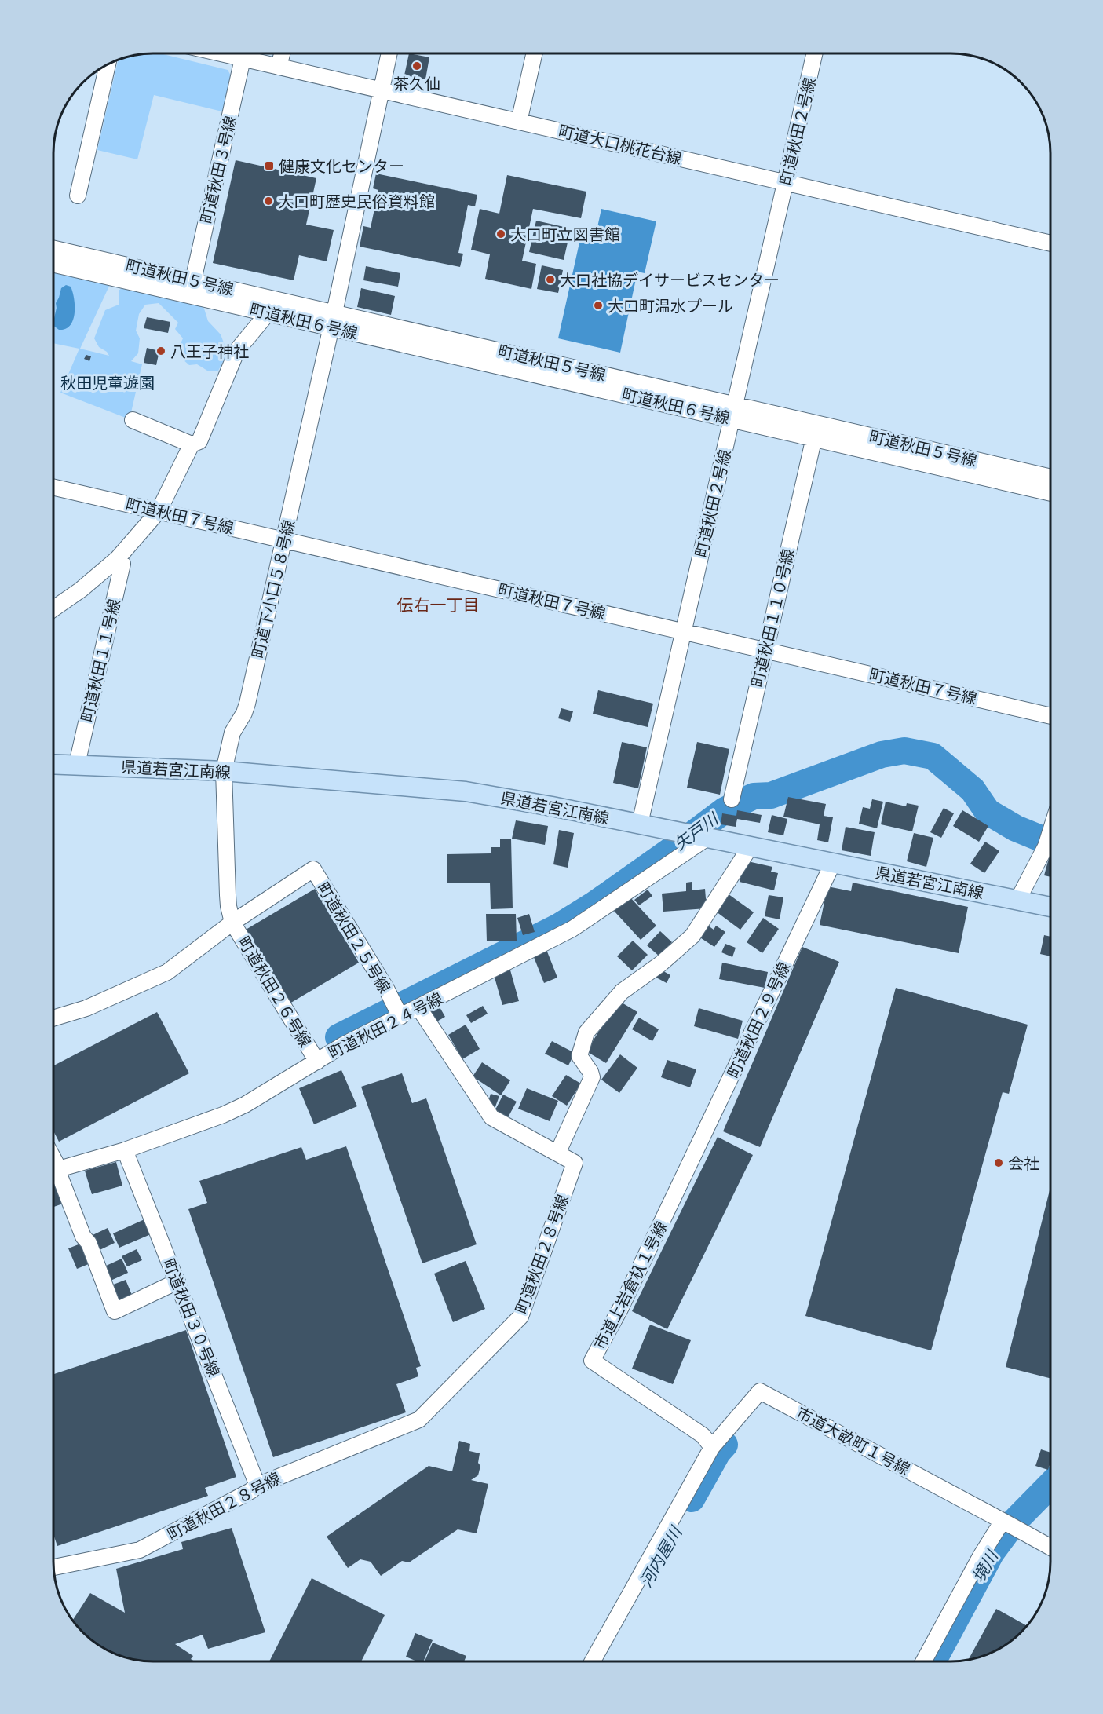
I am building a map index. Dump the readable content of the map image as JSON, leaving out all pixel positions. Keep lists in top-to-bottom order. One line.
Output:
{"streets":{"main road":["県道若宮江南線"],"street":["町道秋田２号線","町道大口桃花台線","町道秋田３号線","町道秋田５号線","町道秋田６号線","町道秋田７号線","町道下小口５８号線","町道秋田１１０号線","町道秋田１１号線","町道秋田２５号線","町道秋田２６号線","町道秋田２９号線","町道秋田２４号線","町道秋田２８号線","市道上岩倉杁１号線","町道秋田３０号線","市道大畝町１号線"]},"crossings":[["町道秋田２号線","町道大口桃花台線"],["町道秋田２号線","町道秋田５号線"],["町道秋田２号線","町道秋田６号線"],["町道秋田２号線","町道秋田７号線"],["町道秋田２号線","県道若宮江南線"],["町道大口桃花台線","町道秋田３号線"],["町道大口桃花台線","町道下小口５８号線"],["町道秋田３号線","町道秋田５号線"],["町道秋田５号線","町道秋田６号線"],["町道秋田５号線","町道下小口５８号線"],["町道秋田６号線","町道下小口５８号線"],["町道秋田６号線","町道秋田１１０号線"],["町道秋田７号線","町道下小口５８号線"],["町道秋田７号線","町道秋田１１０号線"],["町道下小口５８号線","県道若宮江南線"],["町道下小口５８号線","町道秋田２５号線"],["町道下小口５８号線","町道秋田２６号線"],["町道秋田１１号線","県道若宮江南線"],["県道若宮江南線","町道秋田２９号線"],["県道若宮江南線","町道秋田２４号線"],["町道秋田２５号線","町道秋田２６号線"],["町道秋田２５号線","町道秋田２４号線"],["町道秋田２６号線","町道秋田２４号線"],["町道秋田２９号線","市道上岩倉杁１号線"],["町道秋田２４号線","町道秋田３０号線"],["町道秋田２８号線","町道秋田３０号線"],["市道上岩倉杁１号線","市道大畝町１号線"]],"districts":["伝右一丁目"],"water":["矢戸川","河内屋川","境川"],"parks":["秋田児童遊園"],"places":{"other":["茶久仙","大口町歴史民俗資料館","大口町立図書館","大口社協デイサービスセンター","大口町温水プール","八王子神社","会社"],"transit":["健康文化センター"]}}
